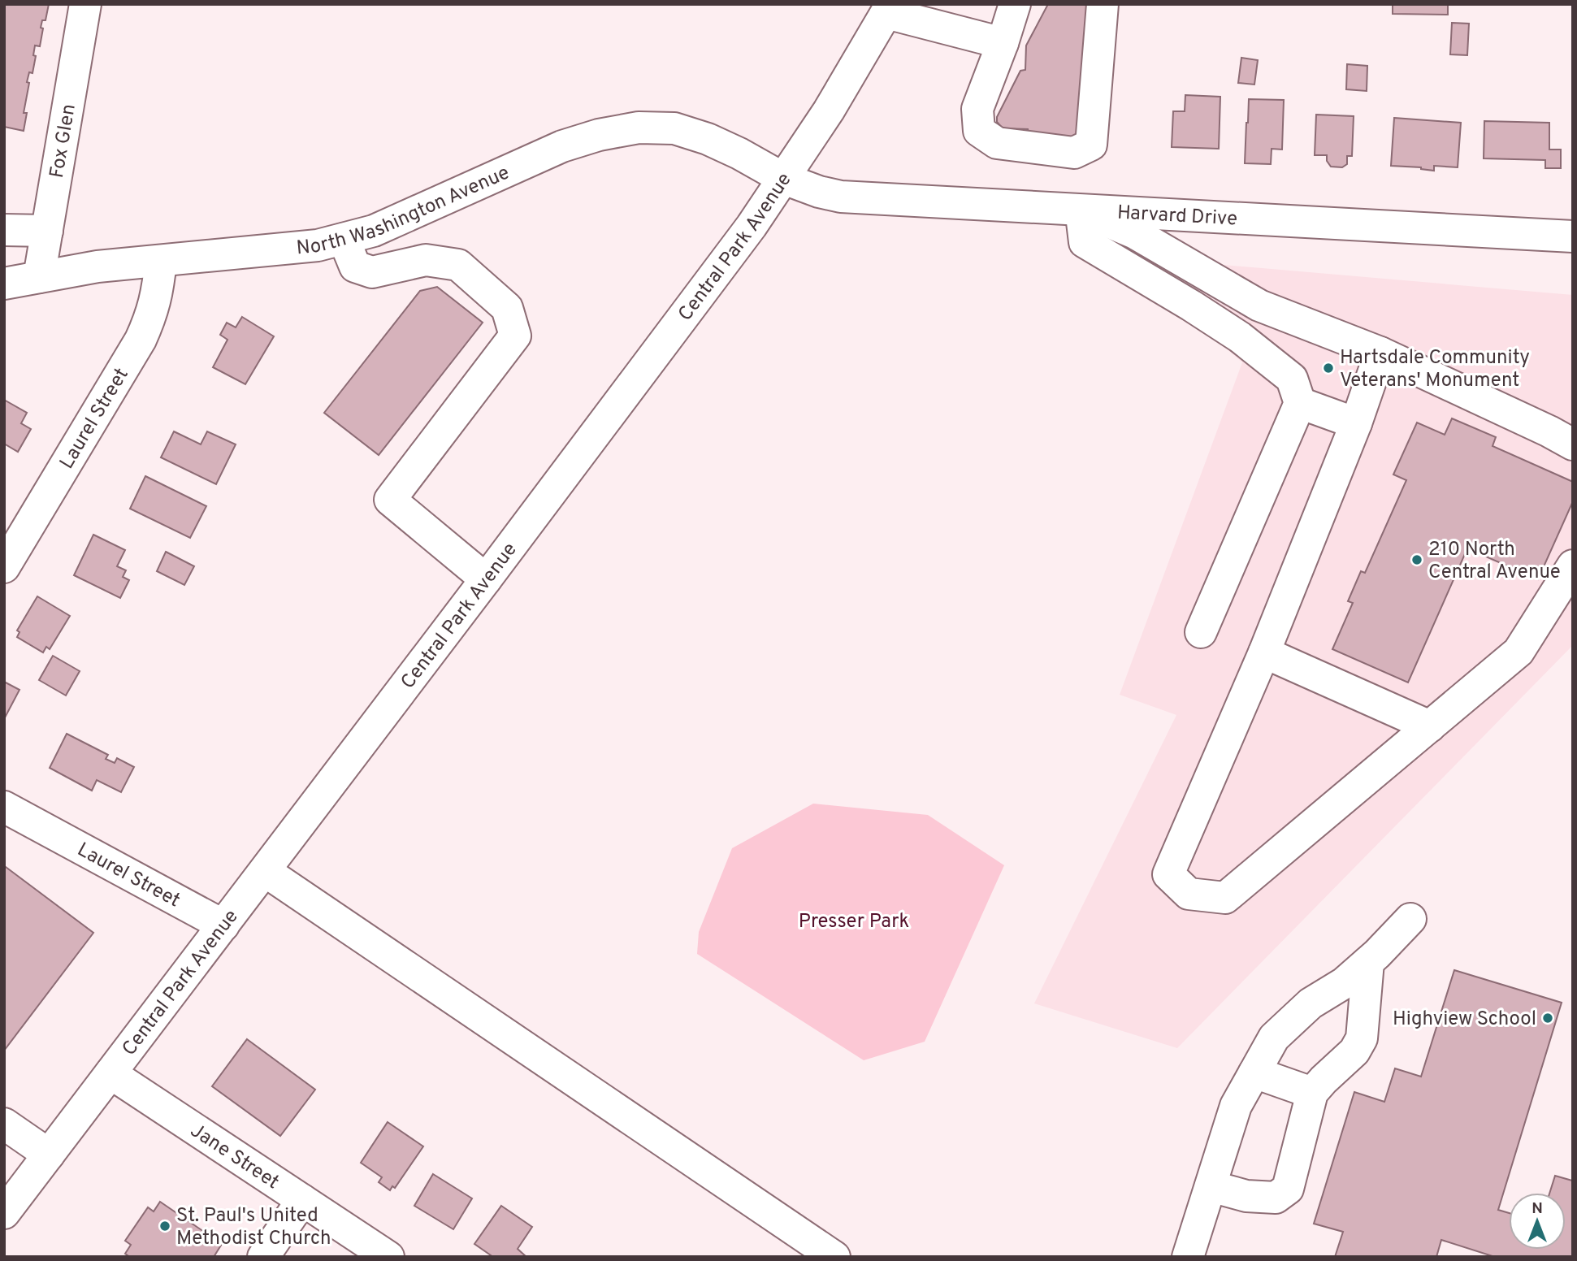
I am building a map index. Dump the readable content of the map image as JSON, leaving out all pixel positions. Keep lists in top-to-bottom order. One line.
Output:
{"streets":{"street":["Fox Glen","North Washington Avenue","Harvard Drive","Central Park Avenue","Laurel Street","Jane Street"]},"crossings":[["Fox Glen","North Washington Avenue"],["North Washington Avenue","Harvard Drive"],["North Washington Avenue","Central Park Avenue"],["North Washington Avenue","Laurel Street"],["Harvard Drive","Central Park Avenue"],["Central Park Avenue","Laurel Street"],["Central Park Avenue","Jane Street"]],"parks":["Presser Park"],"places":["Hartsdale Community Veterans' Monument","210 North Central Avenue","Highview School","St. Paul's United Methodist Church"],"north":"top"}
